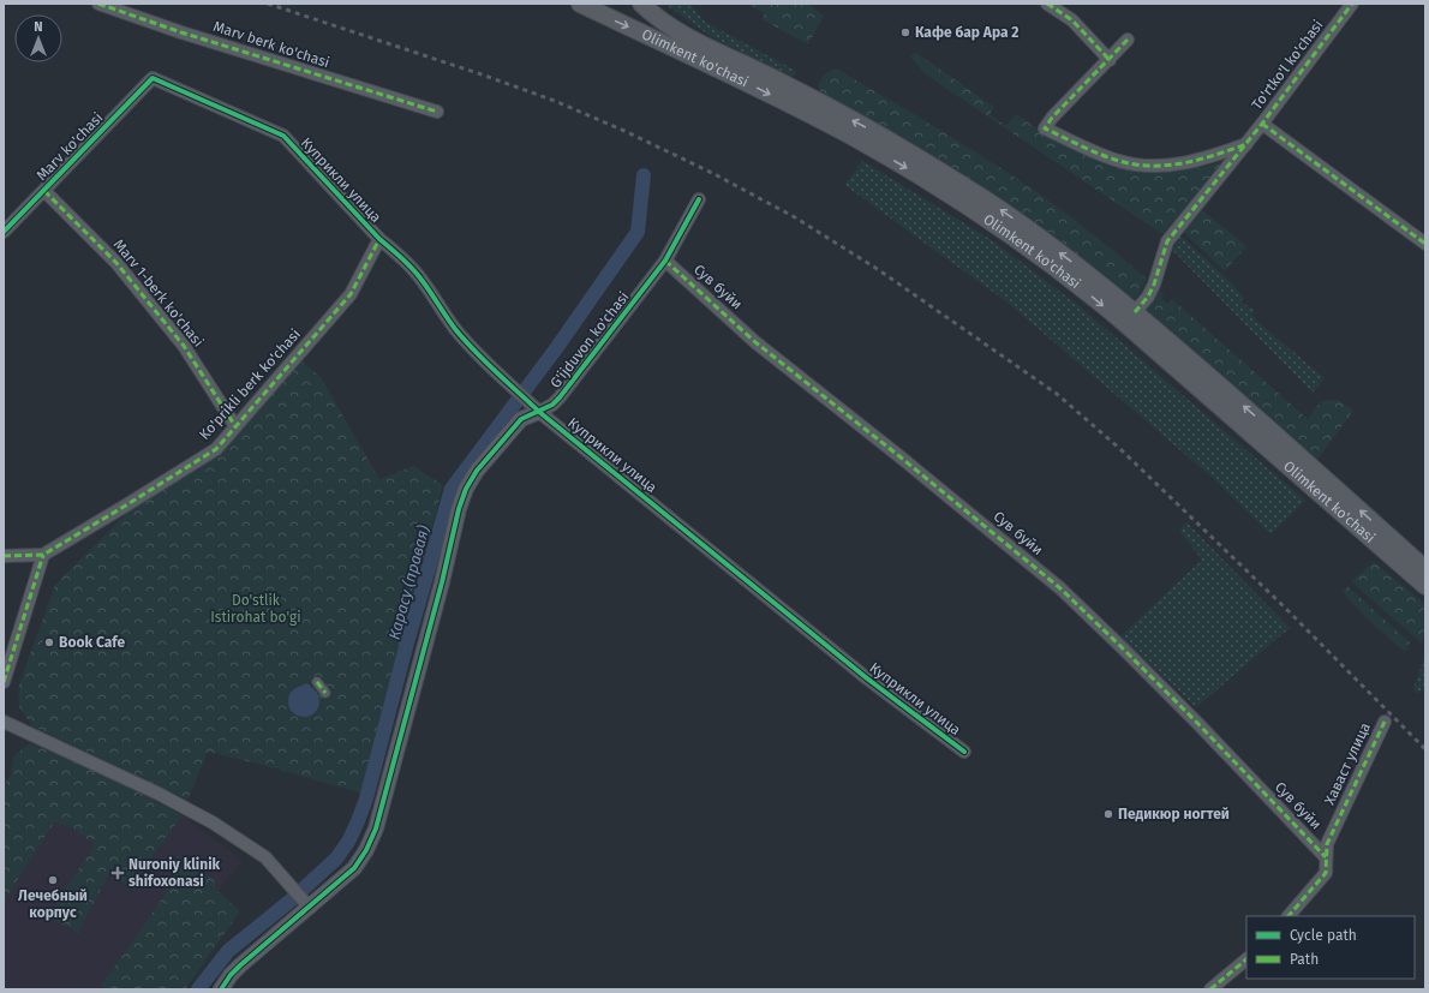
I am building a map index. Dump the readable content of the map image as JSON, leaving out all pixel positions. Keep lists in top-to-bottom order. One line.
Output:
{"streets":{"main road":["Olimkent ko'chasi"],"street":["Marv berk ko'chasi","To'rtko'l ko'chasi","Marv ko'chasi","Куприкли улица","Сув буйи","Marv 1-berk ko'chasi","G'ijduvon ko'chasi","Ko'prikli berk ko'chasi","Хаваст улица"]},"crossings":[["Olimkent ko'chasi","To'rtko'l ko'chasi"],["Marv ko'chasi","Куприкли улица"],["Marv ko'chasi","Marv 1-berk ko'chasi"],["Куприкли улица","G'ijduvon ko'chasi"],["Куприкли улица","Ko'prikli berk ko'chasi"],["Сув буйи","G'ijduvon ko'chasi"],["Сув буйи","Хаваст улица"],["Marv 1-berk ko'chasi","Ko'prikli berk ko'chasi"]],"water":["Карасу (правая)"],"parks":["Do'stlik Istirohat bo'gi"],"places":{"other":["Кафе бар Ара 2","Book Cafe","Педикюр ногтей","Лечебный корпус"],"health":["Nuroniy klinik shifoxonasi"]},"legend":["Cycle path","Path"],"north":"top"}
